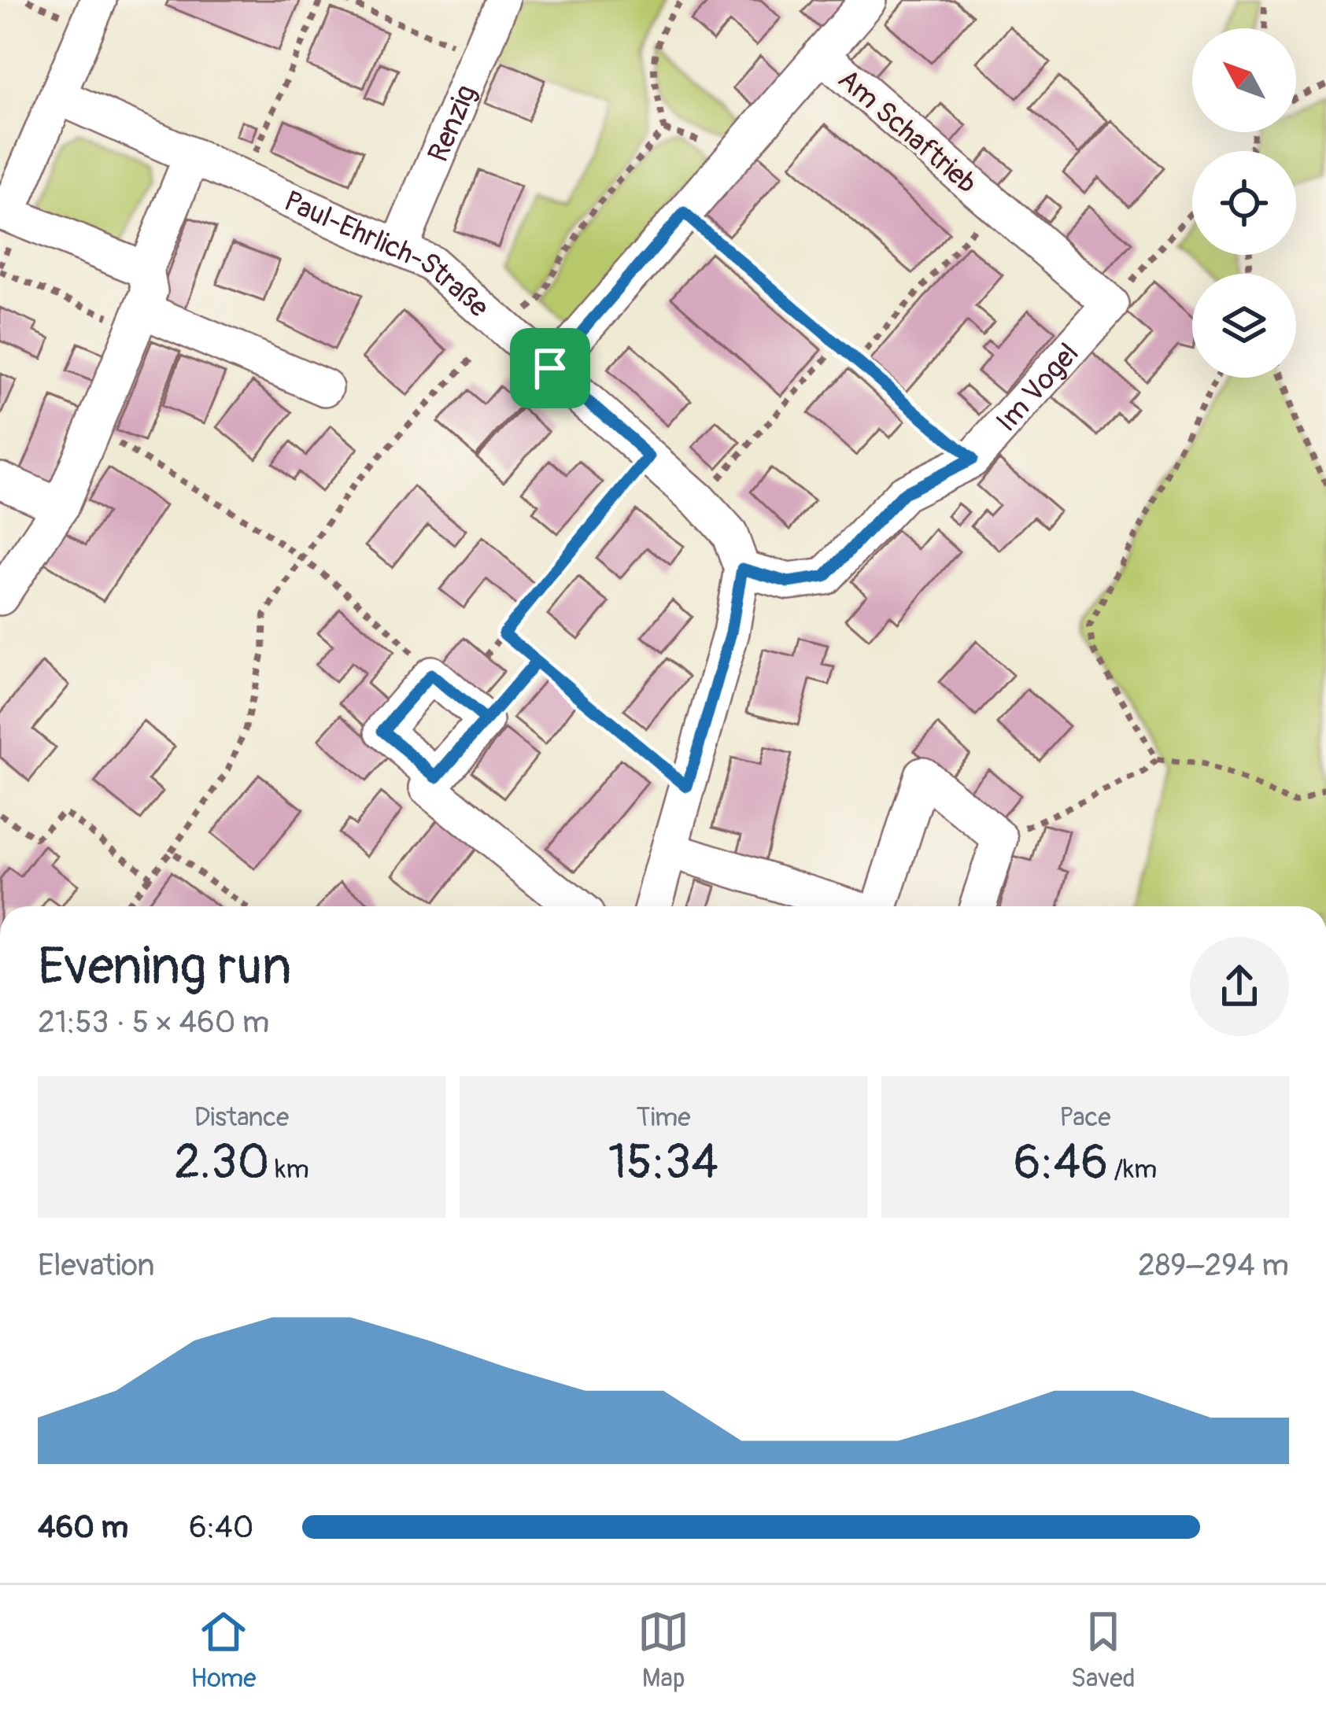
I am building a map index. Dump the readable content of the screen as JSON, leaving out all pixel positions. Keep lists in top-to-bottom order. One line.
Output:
{"streets":{"street":["Renzig","Am Schaftrieb","Paul-Ehrlich-Straße","Im Vogel"]},"crossings":[["Renzig","Paul-Ehrlich-Straße"],["Am Schaftrieb","Paul-Ehrlich-Straße"],["Paul-Ehrlich-Straße","Im Vogel"]],"north":"top left","page":{"heading":["Evening run","21:53 · 5 × 460 m"],"stats":[["Distance","2.30 km"],["Time","15:34"],["Pace","6:46 /km"]],"chart":["Elevation","289–294 m"],"list":[{"name":"460 m","note":"6:40"}],"tabs":["Home","Map","Saved"]}}
